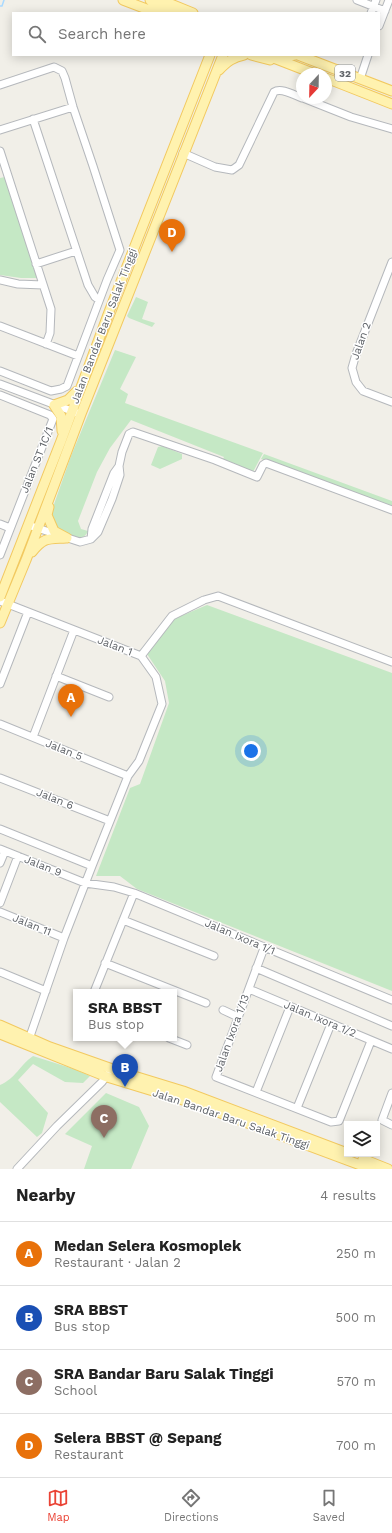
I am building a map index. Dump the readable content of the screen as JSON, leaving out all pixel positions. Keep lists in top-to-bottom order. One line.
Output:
{"streets":{"main road":["32","Jalan Bandar Baru Salak Tinggi"],"street":["Jalan 2","Jalan ST 1C/1","Jalan 1","Jalan 5","Jalan 6","Jalan 9","Jalan 11","Jalan Ixora 1/1","Jalan Ixora 1/2","Jalan Ixora 1/13"]},"crossings":[["Jalan Bandar Baru Salak Tinggi","Jalan 1"],["Jalan 1","Jalan 5"],["Jalan 9","Jalan Ixora 1/1"],["Jalan Ixora 1/1","Jalan Ixora 1/13"],["Jalan Ixora 1/2","Jalan Ixora 1/13"]],"north":"bottom","page":{"search":"Search here","pins":["D","A","B","C"],"popup":["SRA BBST","Bus stop"],"heading":["Nearby","4 results"],"list":[{"mark":"A","name":"Medan Selera Kosmoplek","note":"Restaurant · Jalan 2","value":"250 m"},{"mark":"B","name":"SRA BBST","note":"Bus stop","value":"500 m"},{"mark":"C","name":"SRA Bandar Baru Salak Tinggi","note":"School","value":"570 m"},{"mark":"D","name":"Selera BBST @ Sepang","note":"Restaurant","value":"700 m"}],"nav":["Map","Directions","Saved"]}}
